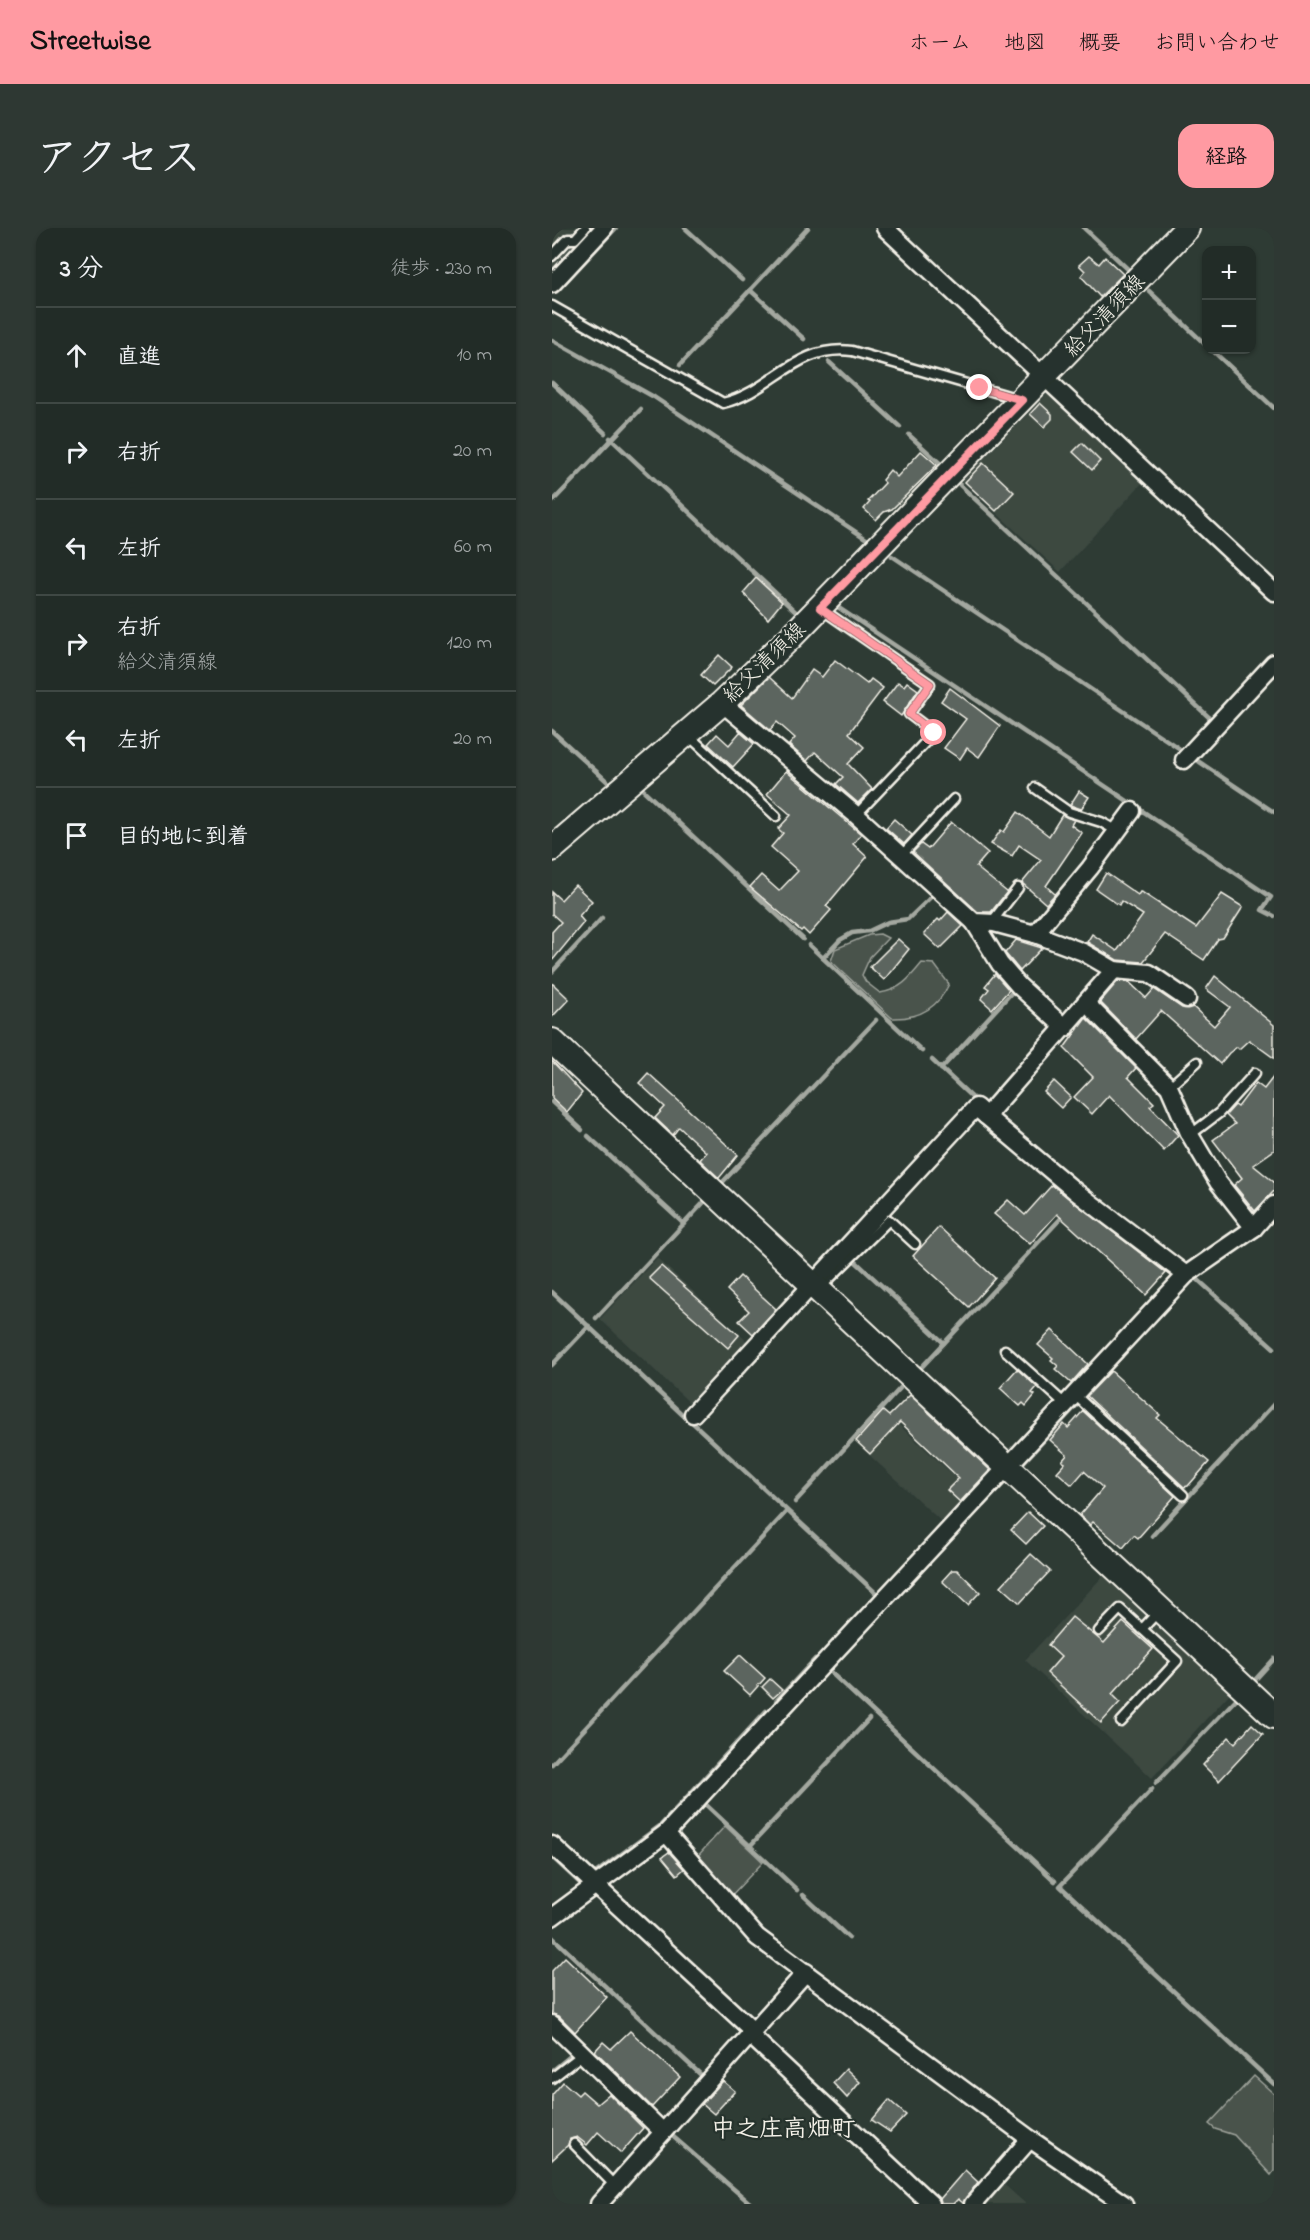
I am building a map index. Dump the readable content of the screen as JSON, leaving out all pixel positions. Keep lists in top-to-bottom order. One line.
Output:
{"streets":{"street":["給父清須線"]},"districts":["中之庄高畑町"],"page":{"header":"Streetwise","nav":["ホーム","地図","概要","お問い合わせ"],"title":"アクセス","buttons":"経路","heading":["3 分","徒歩 · 230 m"],"map_buttons":["+","−"],"list":[["直進","10 m"],["右折","20 m"],["左折","60 m"],["右折","給父清須線","120 m"],["左折","20 m"],"目的地に到着"]}}
